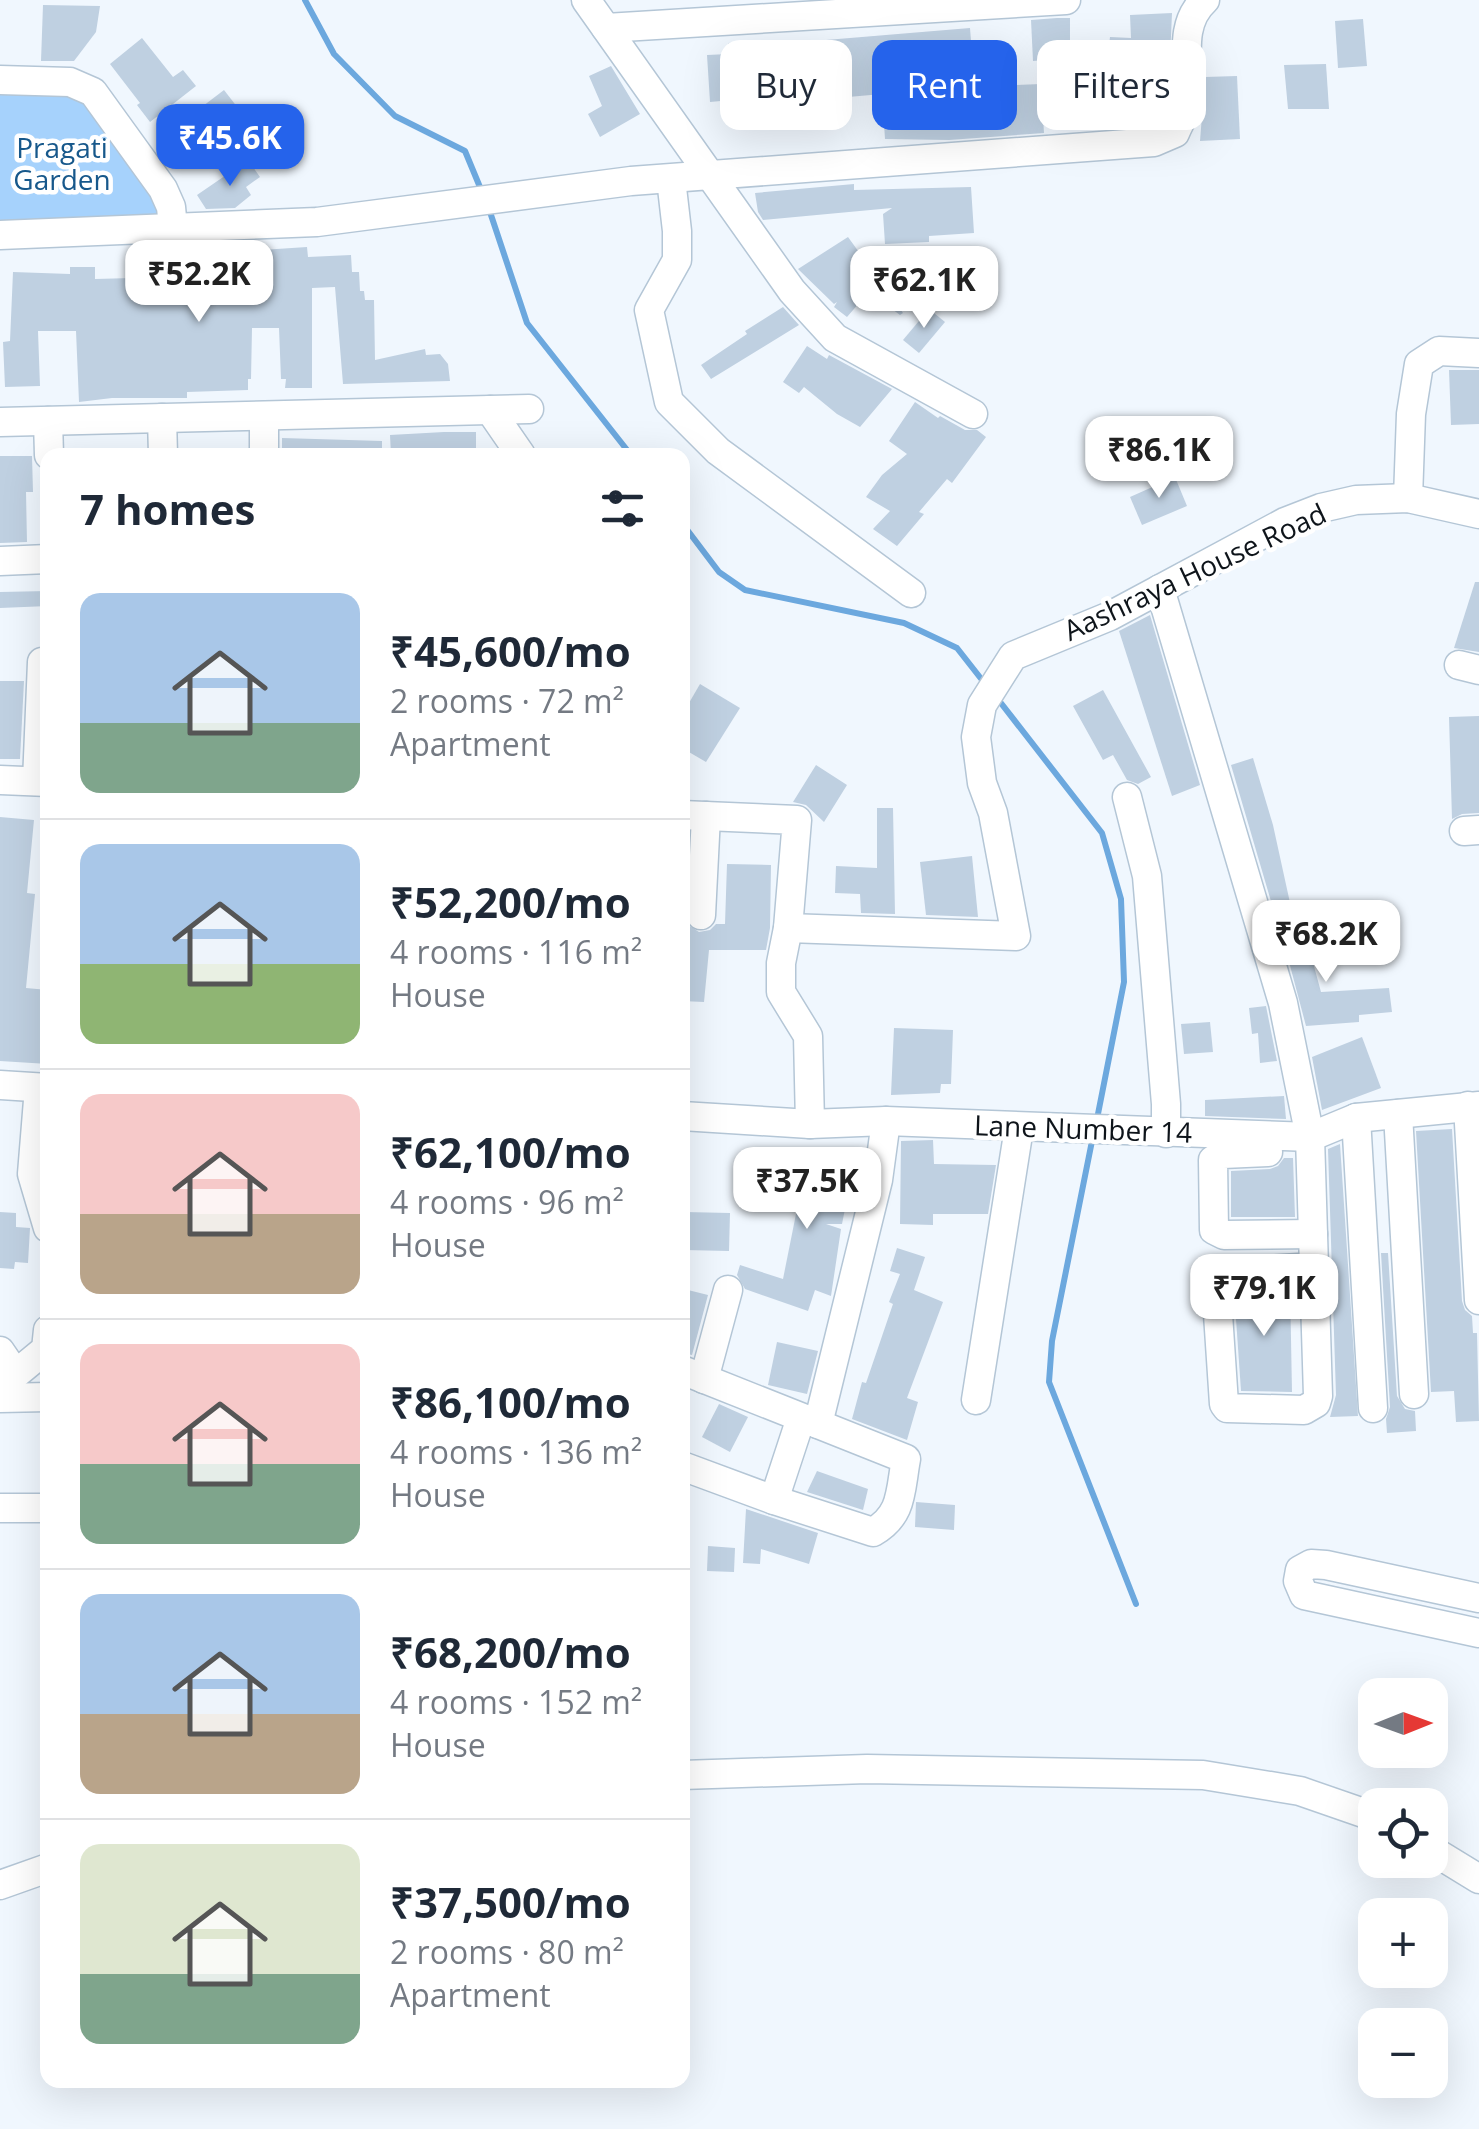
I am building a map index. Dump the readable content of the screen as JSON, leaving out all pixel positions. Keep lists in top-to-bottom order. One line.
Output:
{"streets":{"street":["Aashraya House Road","Lane Number 14"]},"parks":["Pragati Garden"],"north":"right","page":{"chip":["Buy","Rent","Filters"],"price":["₹45.6K","₹52.2K","₹62.1K","₹86.1K","₹68.2K","₹37.5K","₹79.1K"],"heading":"7 homes","list":[{"name":"₹45,600/mo","note":"2 rooms · 72 m² · Apartment"},{"name":"₹52,200/mo","note":"4 rooms · 116 m² · House"},{"name":"₹62,100/mo","note":"4 rooms · 96 m² · House"},{"name":"₹86,100/mo","note":"4 rooms · 136 m² · House"},{"name":"₹68,200/mo","note":"4 rooms · 152 m² · House"},{"name":"₹37,500/mo","note":"2 rooms · 80 m² · Apartment"}],"map_buttons":["+","−"]}}
